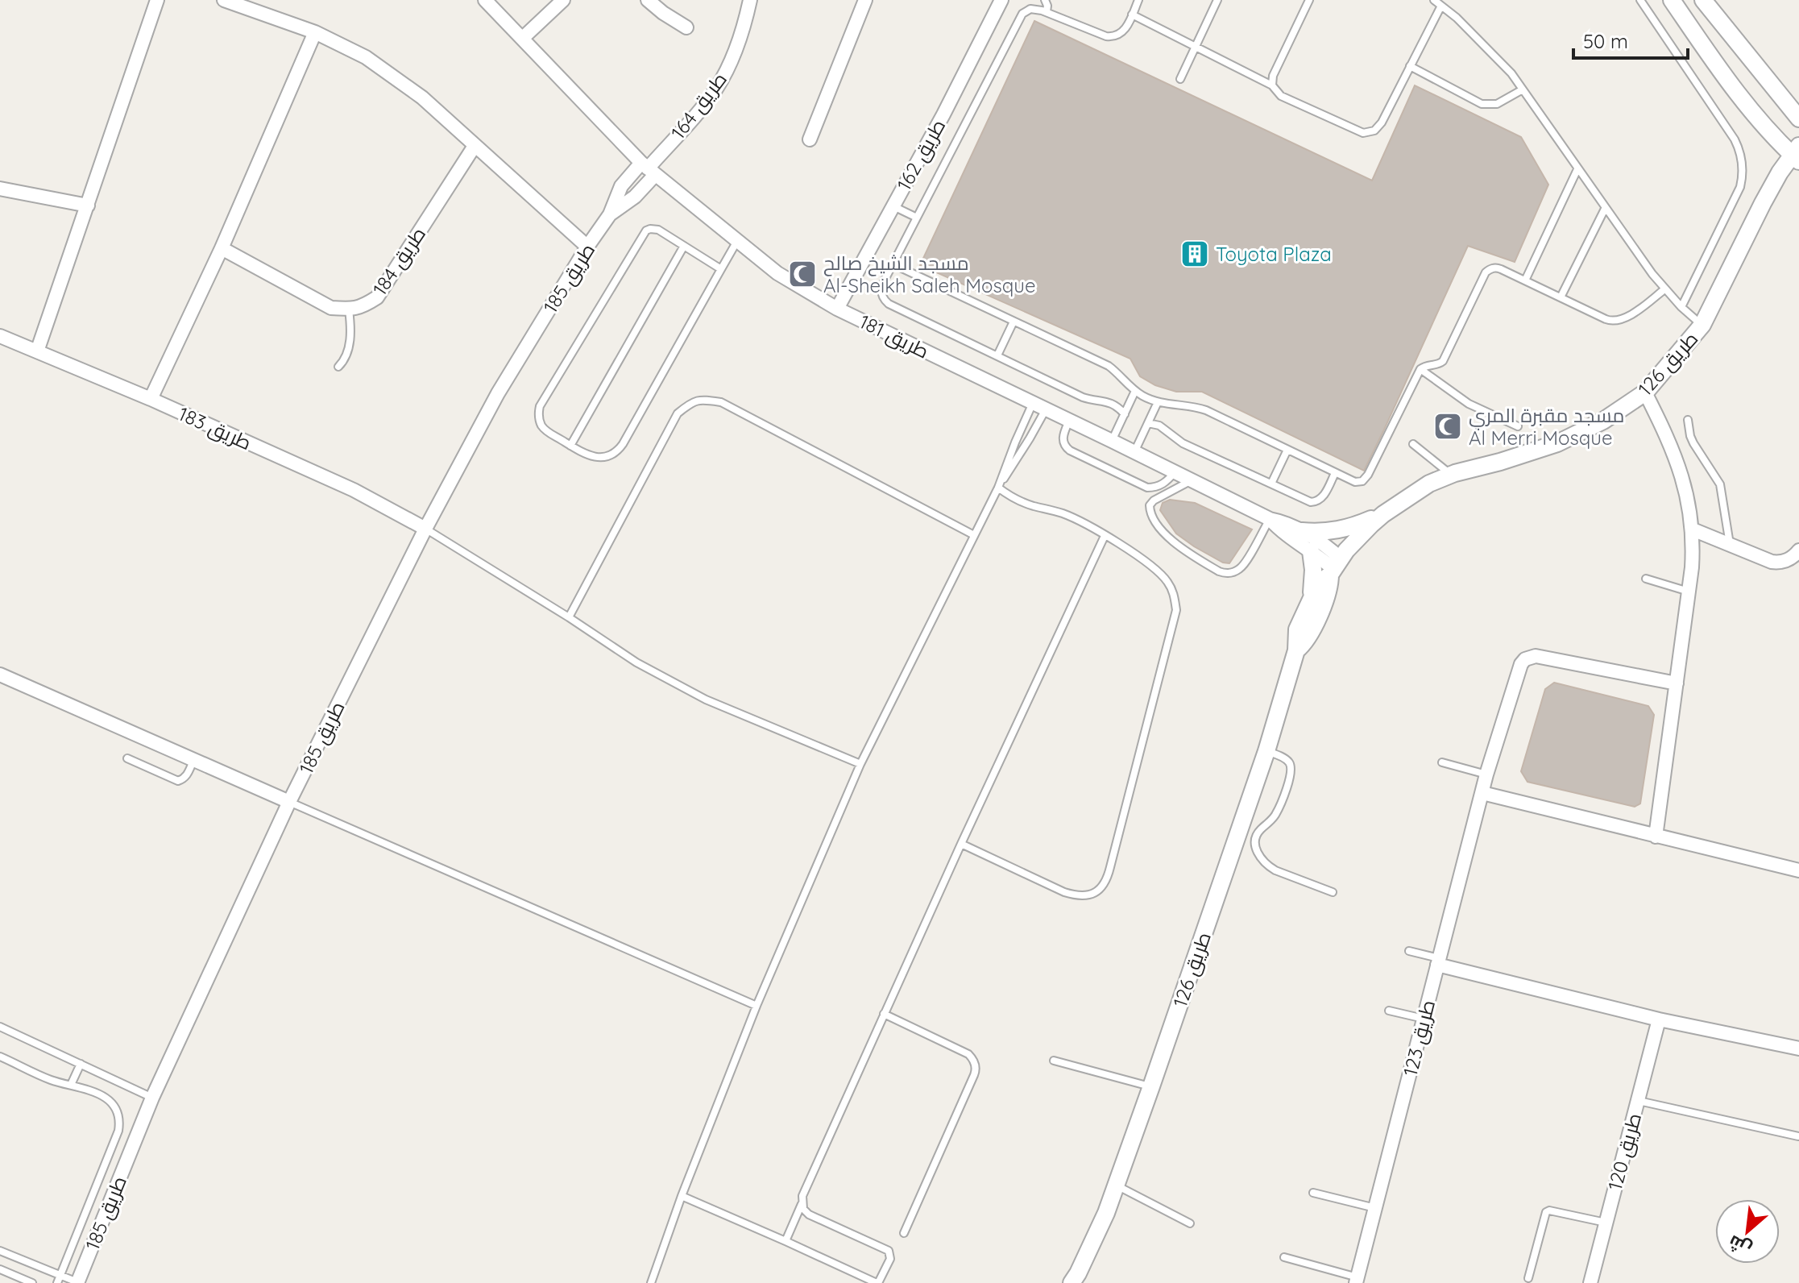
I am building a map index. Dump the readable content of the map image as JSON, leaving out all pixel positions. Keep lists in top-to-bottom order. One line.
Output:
{"streets":{"street":["طريق 164","طريق 162","طريق 184","طريق 185","طريق 181","طريق 126","طريق 183","طريق 123","طريق 120"]},"crossings":[["طريق 164","طريق 185"],["طريق 164","طريق 181"],["طريق 162","طريق 181"],["طريق 185","طريق 181"],["طريق 185","طريق 183"],["طريق 181","طريق 126"]],"places":{"building":["Toyota Plaza"],"mosque":["مسجد الشيخ صالح Al-Sheikh Saleh Mosque","مسجد مقبرة المري Al Merri Mosque"]},"scale_bar":"50 m","north":"bottom left"}
